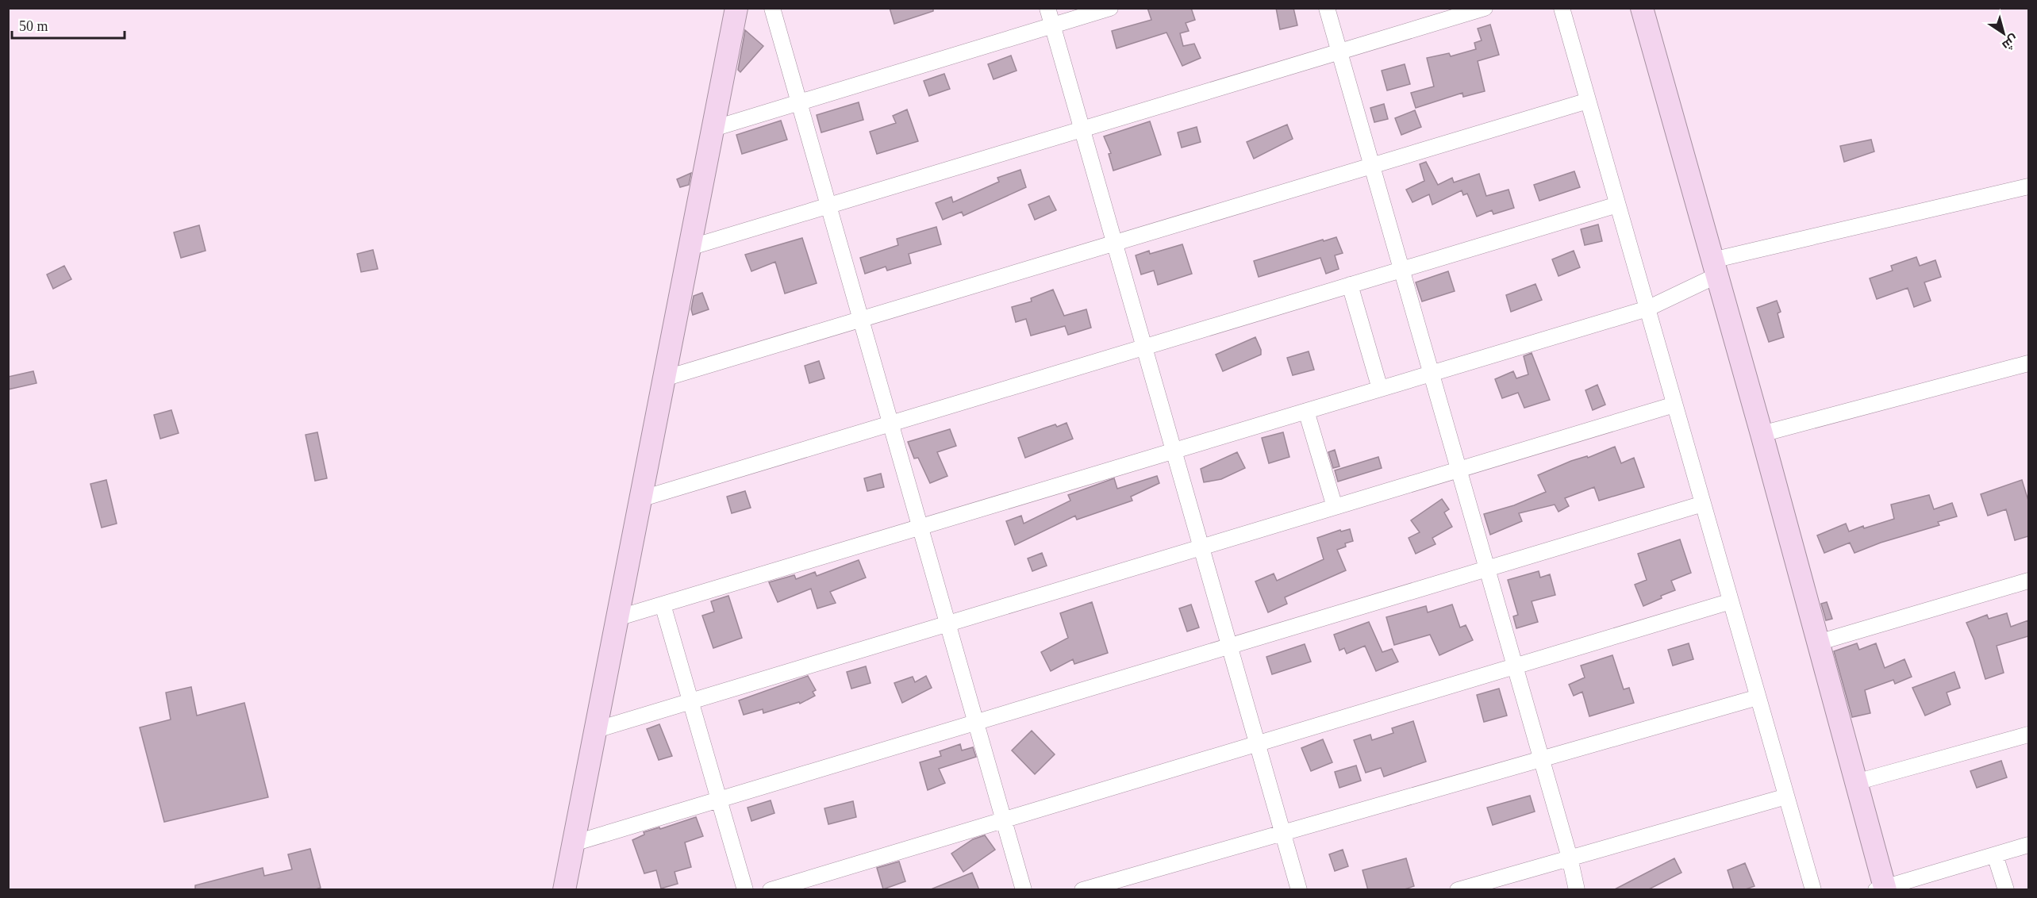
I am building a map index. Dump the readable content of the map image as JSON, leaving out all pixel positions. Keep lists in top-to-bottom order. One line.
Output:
{"scale_bar":"50 m","north":"bottom right"}
